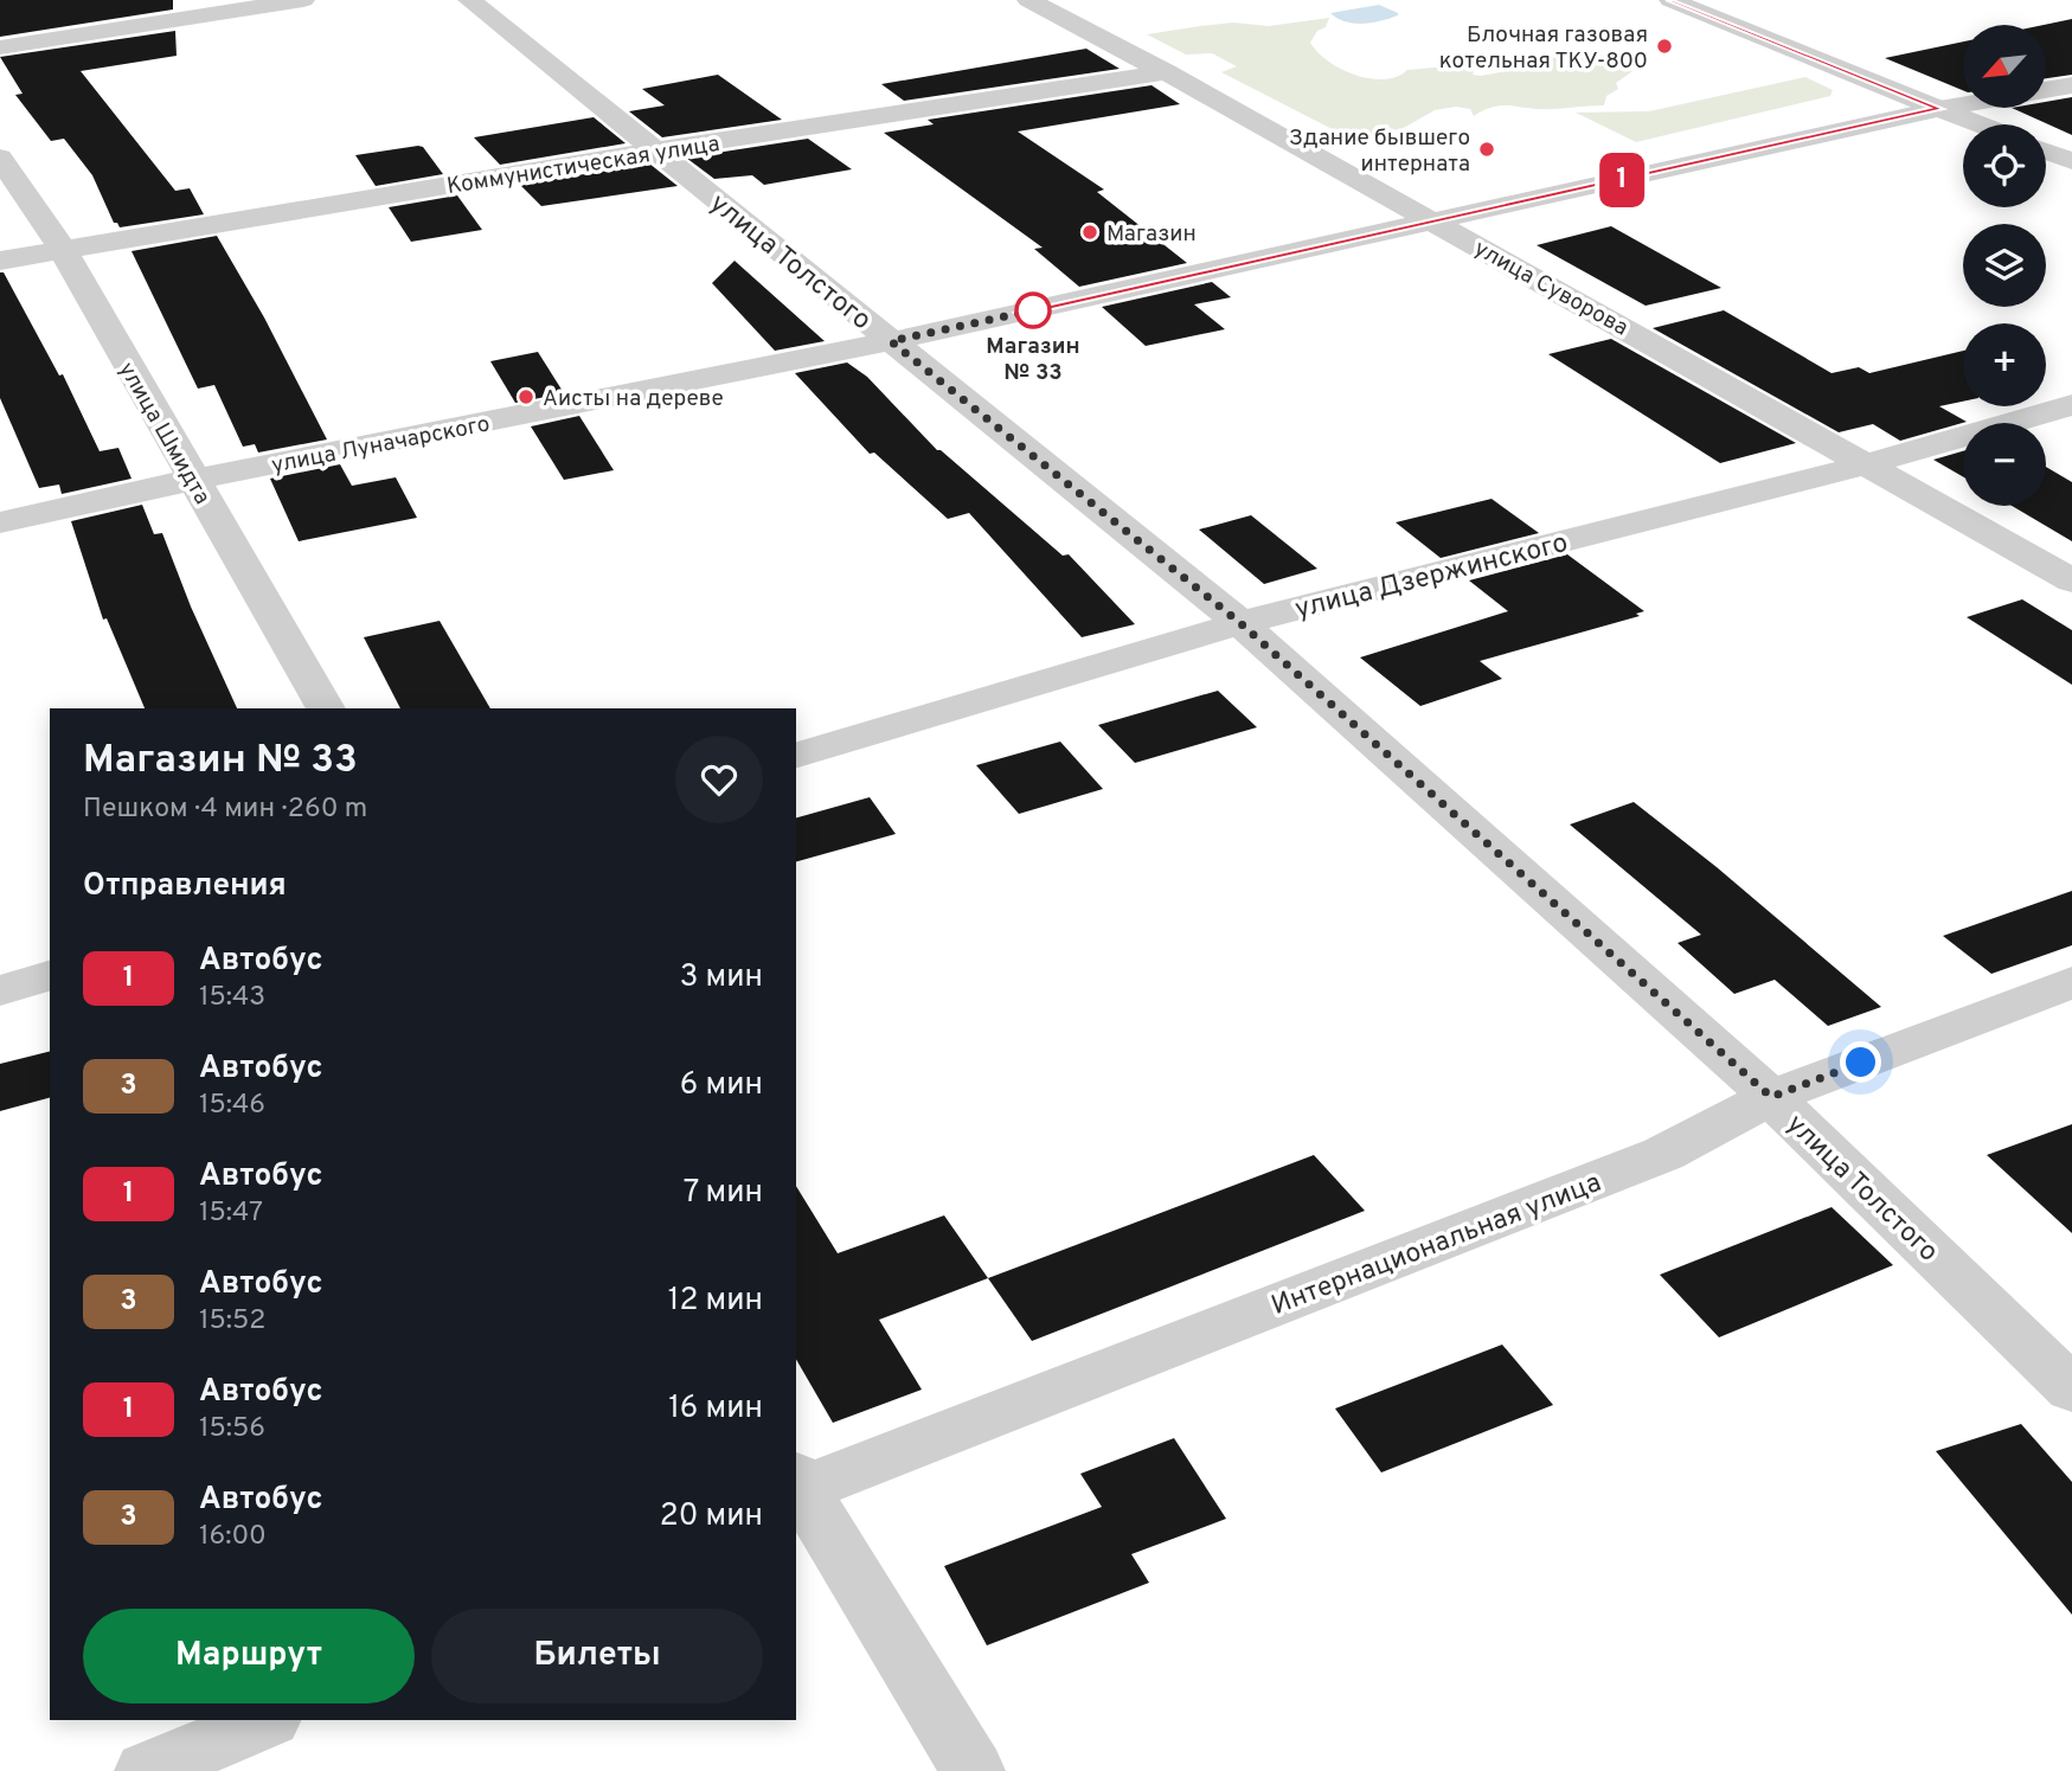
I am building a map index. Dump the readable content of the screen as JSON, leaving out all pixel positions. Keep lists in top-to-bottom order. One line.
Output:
{"streets":{"street":["Коммунистическая улица","улица Толстого","улица Суворова","улица Шмидта","улица Луначарского","улица Дзержинского","Интернациональная улица"]},"crossings":[["Коммунистическая улица","улица Толстого"],["Коммунистическая улица","улица Суворова"],["Коммунистическая улица","улица Шмидта"],["улица Толстого","улица Луначарского"],["улица Толстого","улица Дзержинского"],["улица Толстого","Интернациональная улица"],["улица Суворова","улица Луначарского"],["улица Суворова","улица Дзержинского"],["улица Шмидта","улица Луначарского"]],"places":["Блочная газовая котельная ТКУ-800","Здание бывшего интерната","Магазин","Магазин № 33","Аисты на дереве"],"lines":["bus line 1"],"north":"bottom left","page":{"on_map":"1","map_buttons":["+","−"],"heading":[["Магазин № 33","Пешком · 4 мин · 260 m"],"Отправления"],"list":[{"mark":"1","name":"Автобус","note":"15:43","value":"3 мин"},{"mark":"3","name":"Автобус","note":"15:46","value":"6 мин"},{"mark":"1","name":"Автобус","note":"15:47","value":"7 мин"},{"mark":"3","name":"Автобус","note":"15:52","value":"12 мин"},{"mark":"1","name":"Автобус","note":"15:56","value":"16 мин"},{"mark":"3","name":"Автобус","note":"16:00","value":"20 мин"}],"buttons":["Маршрут","Билеты"]}}
